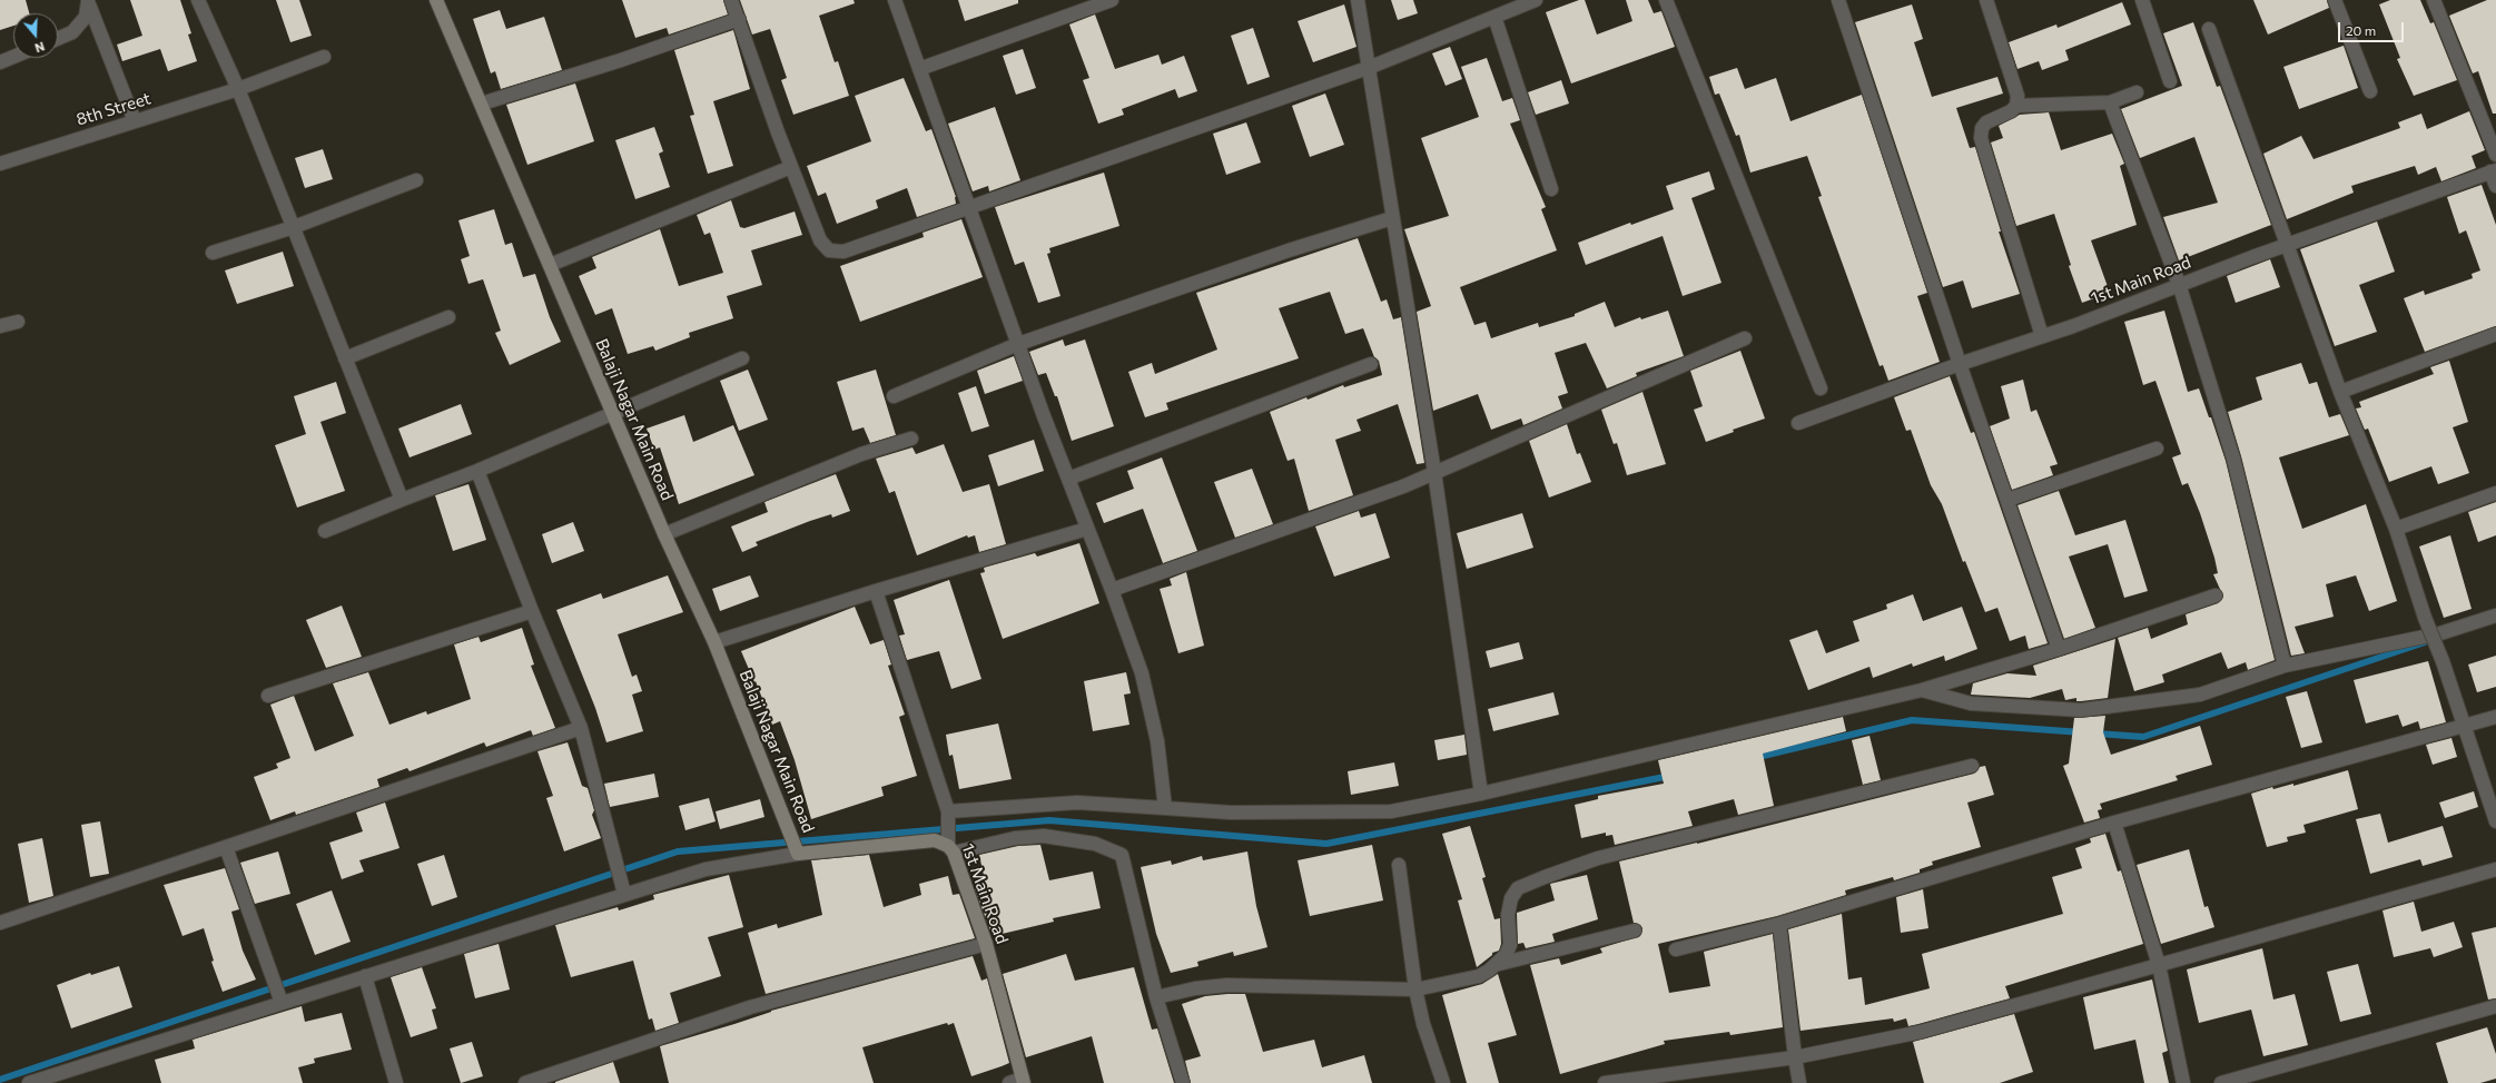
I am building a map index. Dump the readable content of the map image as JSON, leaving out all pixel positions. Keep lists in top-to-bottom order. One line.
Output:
{"streets":{"main road":["1st Main Road","Balaji Nagar Main Road"],"street":["8th Street"]},"scale_bar":"20 m","north":"bottom"}
